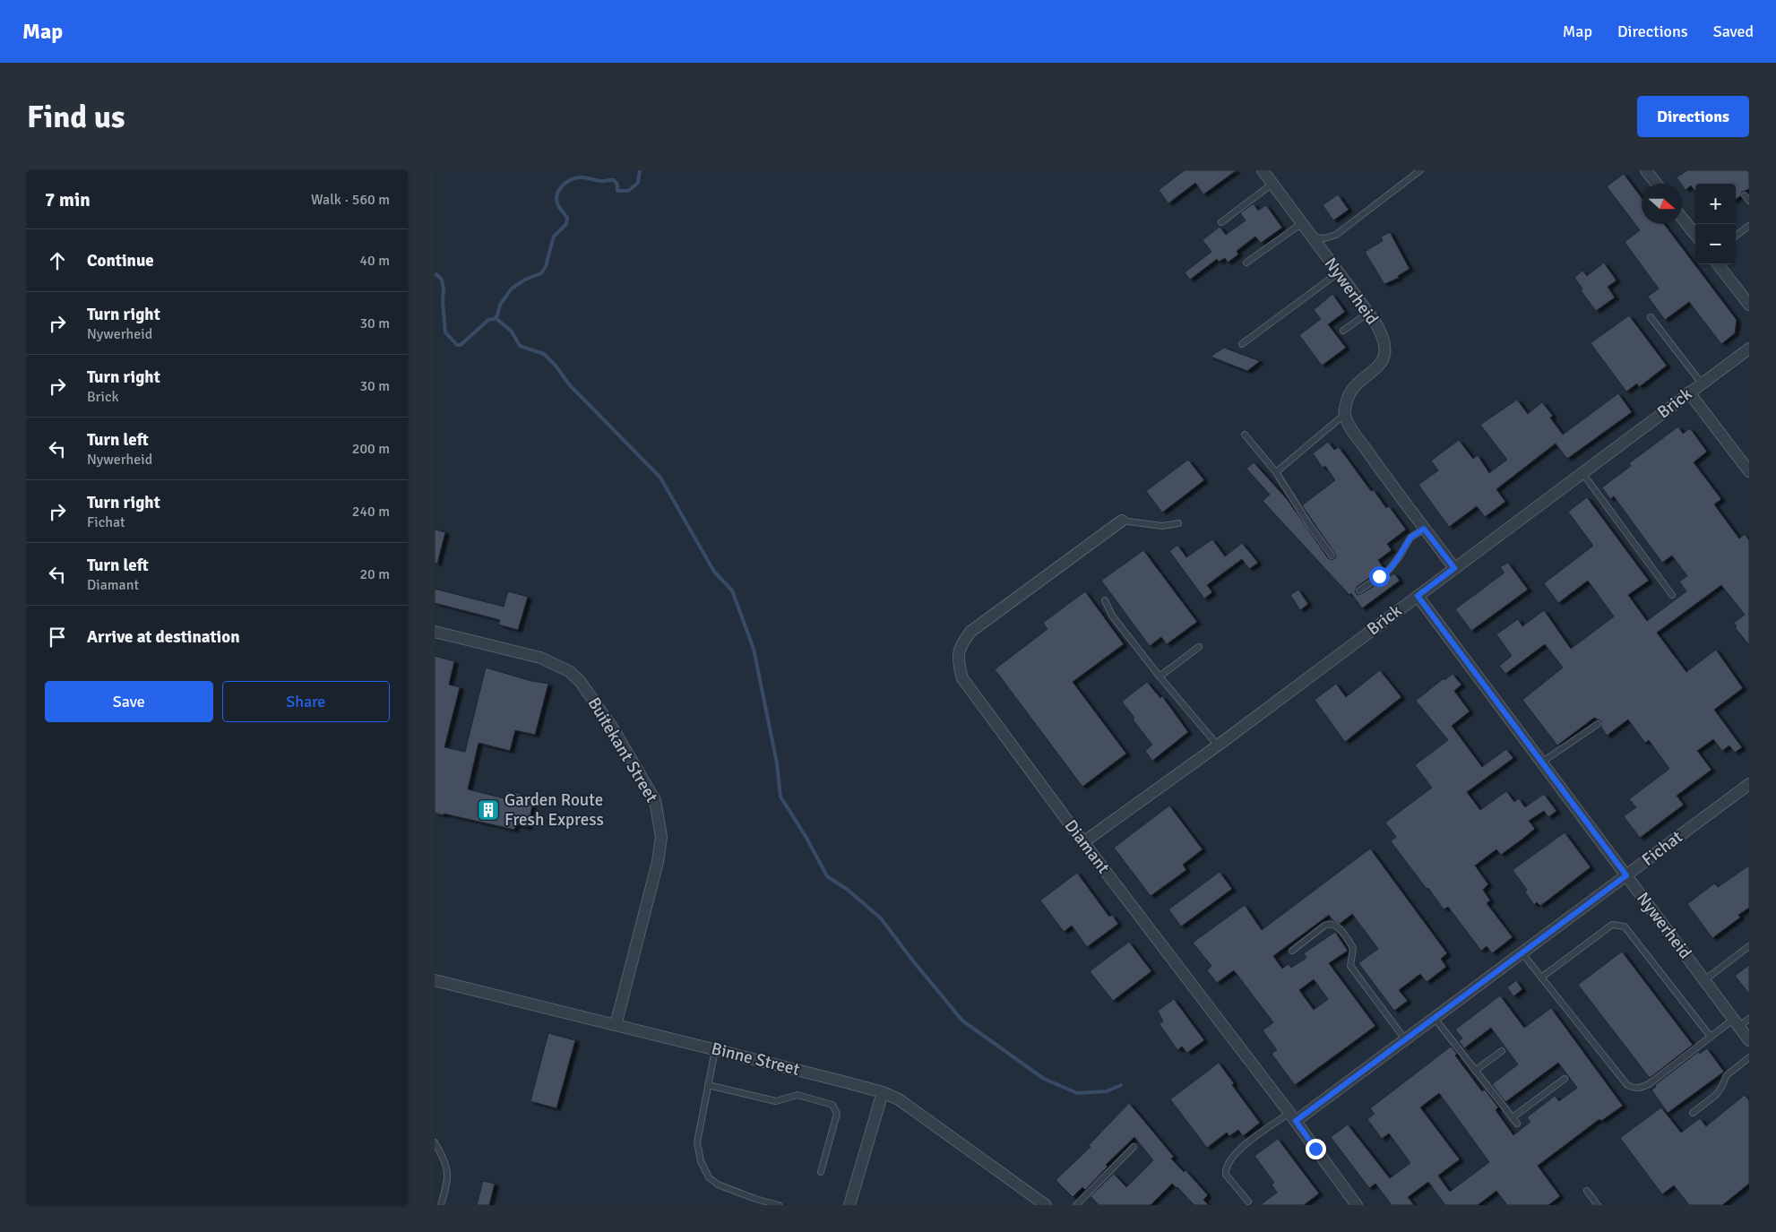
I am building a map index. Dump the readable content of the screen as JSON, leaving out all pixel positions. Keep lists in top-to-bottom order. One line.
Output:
{"streets":{"street":["Nywerheid","Brick","Buitekant Street","Diamant","Fichat","Binne Street"]},"crossings":[["Nywerheid","Brick"],["Nywerheid","Fichat"],["Brick","Diamant"],["Buitekant Street","Binne Street"],["Diamant","Fichat"]],"places":{"building":["Garden Route Fresh Express"]},"north":"right","page":{"header":"Map","nav":["Map","Directions","Saved"],"buttons":["Directions",["Save","Share"]],"title":"Find us","heading":["7 min","Walk · 560 m"],"map_buttons":["+","−"],"list":[["Continue","40 m"],["Turn right","Nywerheid","30 m"],["Turn right","Brick","30 m"],["Turn left","Nywerheid","200 m"],["Turn right","Fichat","240 m"],["Turn left","Diamant","20 m"],"Arrive at destination"]}}
